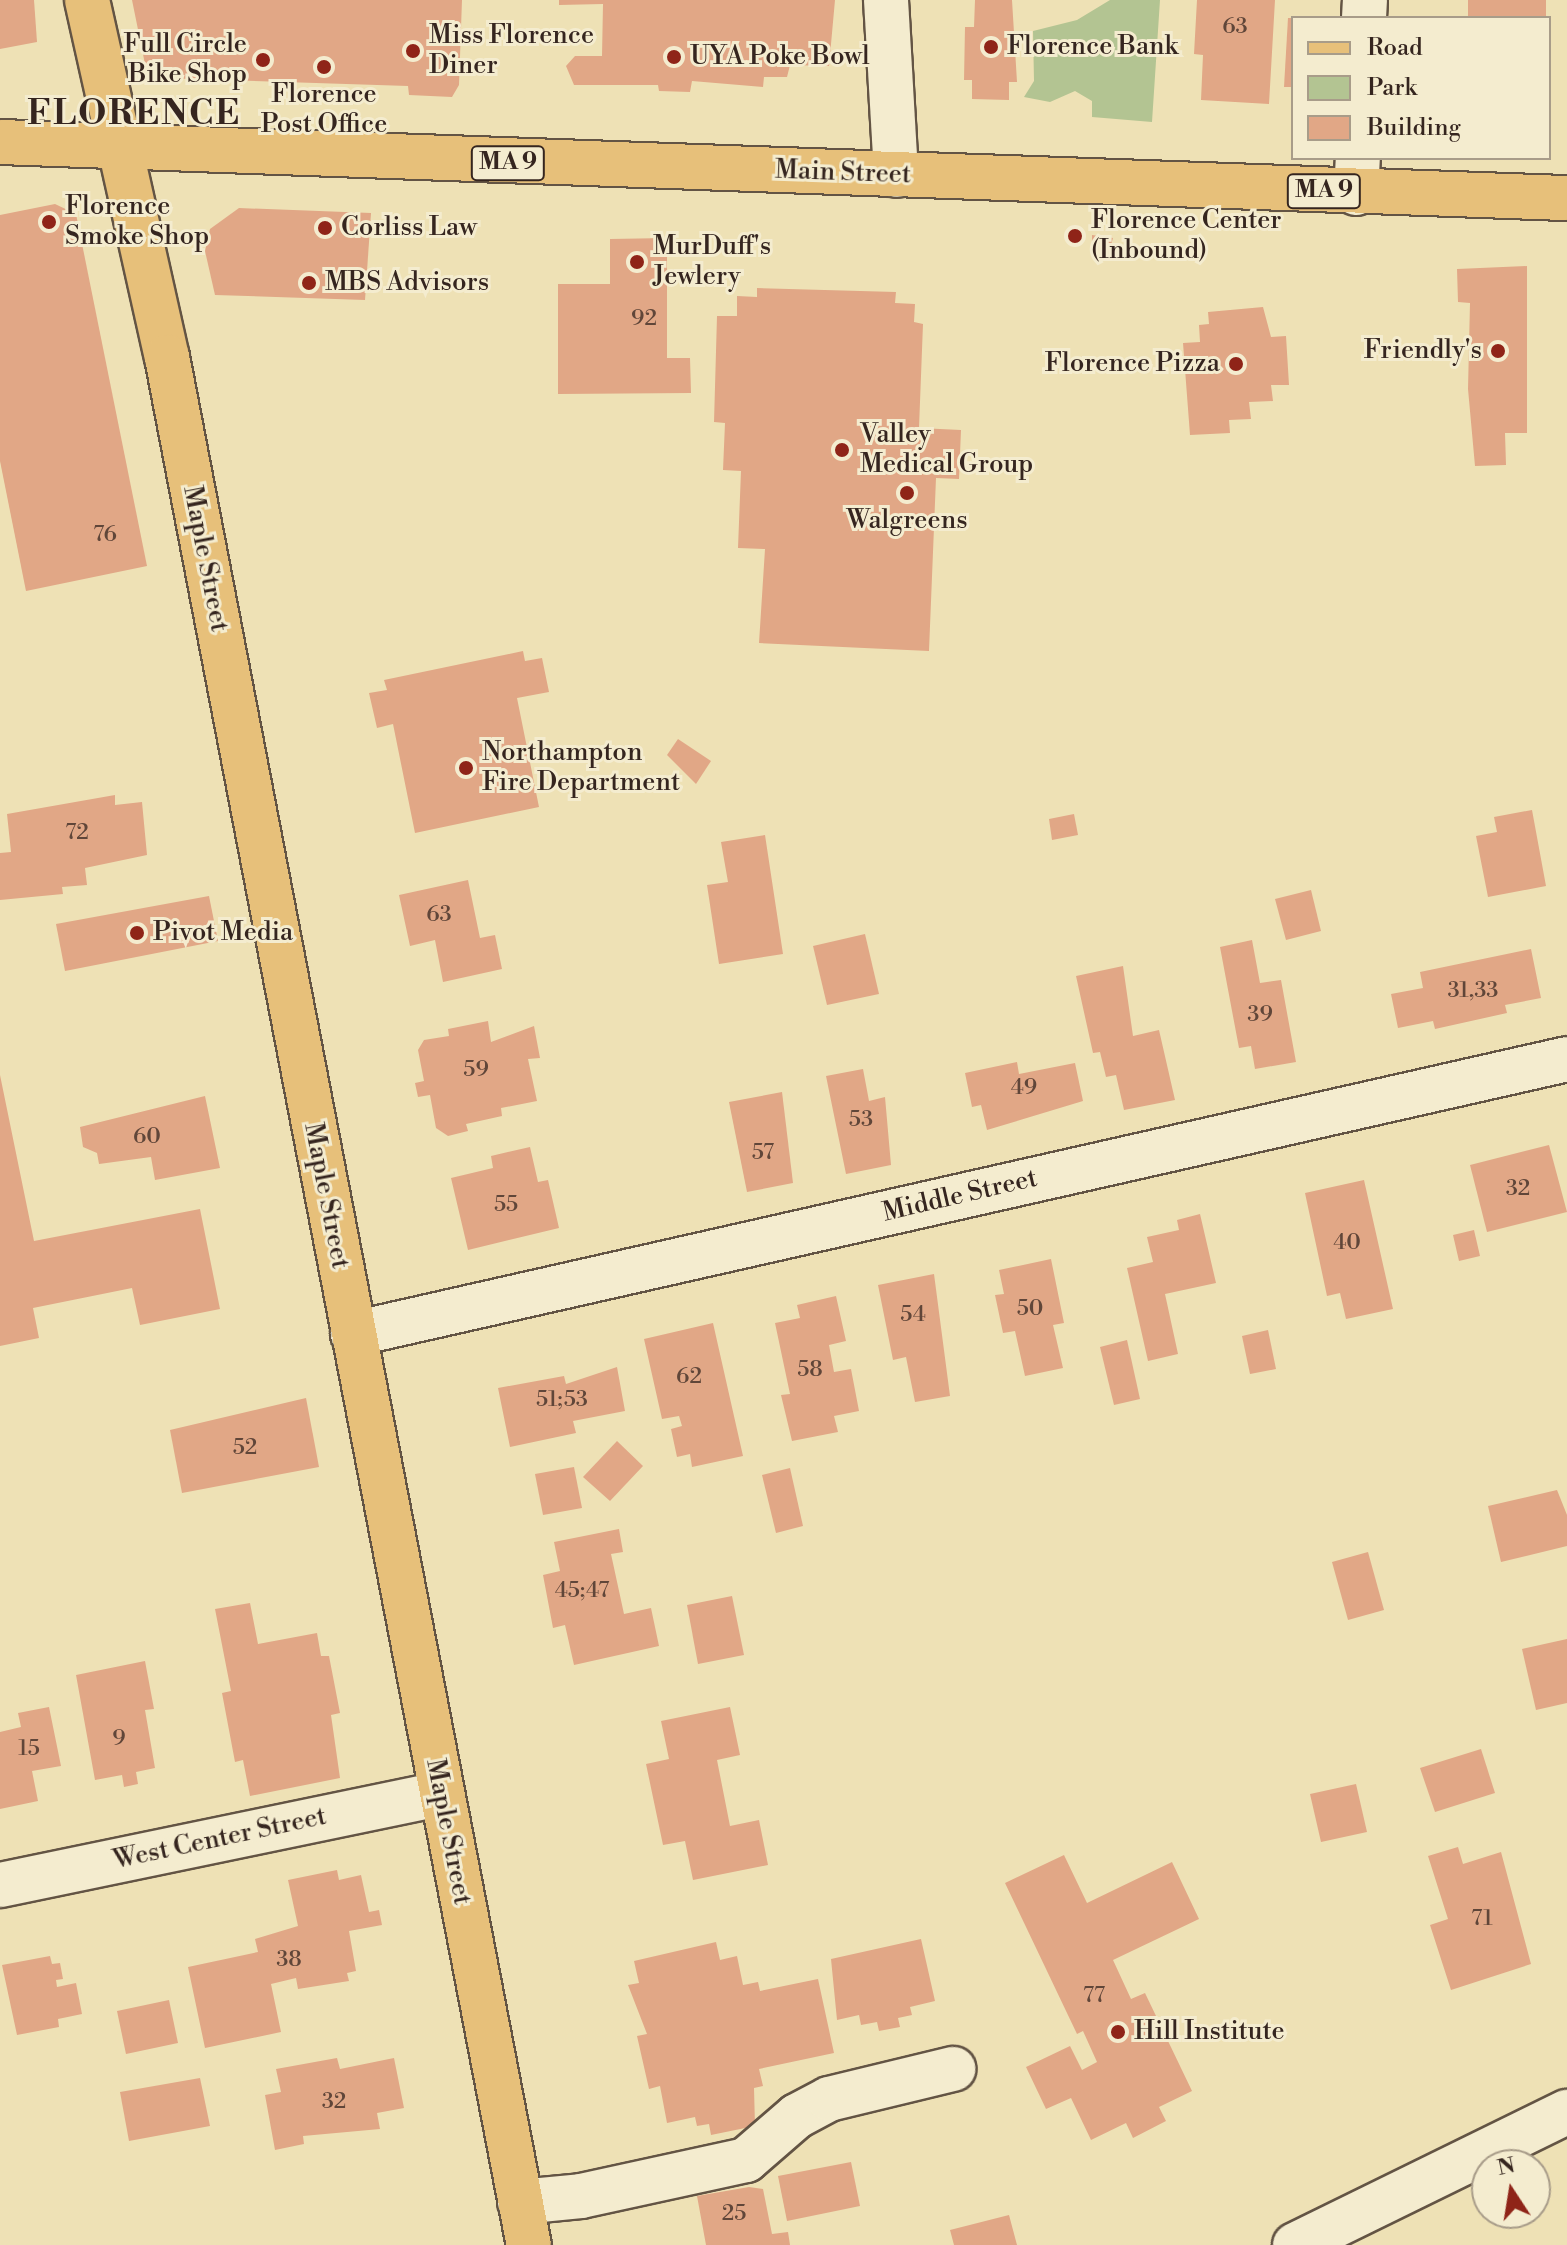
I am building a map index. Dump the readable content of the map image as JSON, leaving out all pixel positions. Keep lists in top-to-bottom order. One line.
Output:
{"streets":{"main road":["MA 9","Main Street","Maple Street"],"street":["Middle Street","West Center Street"]},"crossings":[["MA 9","Main Street"],["MA 9","Maple Street"],["Main Street","Maple Street"],["Maple Street","Middle Street"],["Maple Street","West Center Street"]],"districts":["FLORENCE"],"places":["Florence Bank","Miss Florence Diner","UYA Poke Bowl","Full Circle Bike Shop","Florence Post Office","Florence Smoke Shop","Corliss Law","Florence Center (Inbound)","MurDuff's Jewlery","MBS Advisors","Friendly's","Florence Pizza","Valley Medical Group","Walgreens","Northampton Fire Department","Pivot Media","Hill Institute"],"house_numbers":["63","92","76","72","63","31,33","39","59","49","53","60","57","32","55","40","50","54","58","62","51;53","52","45;47","9","15","71","38","77","32","25"],"legend":["Road","Park","Building"],"north":"top"}
